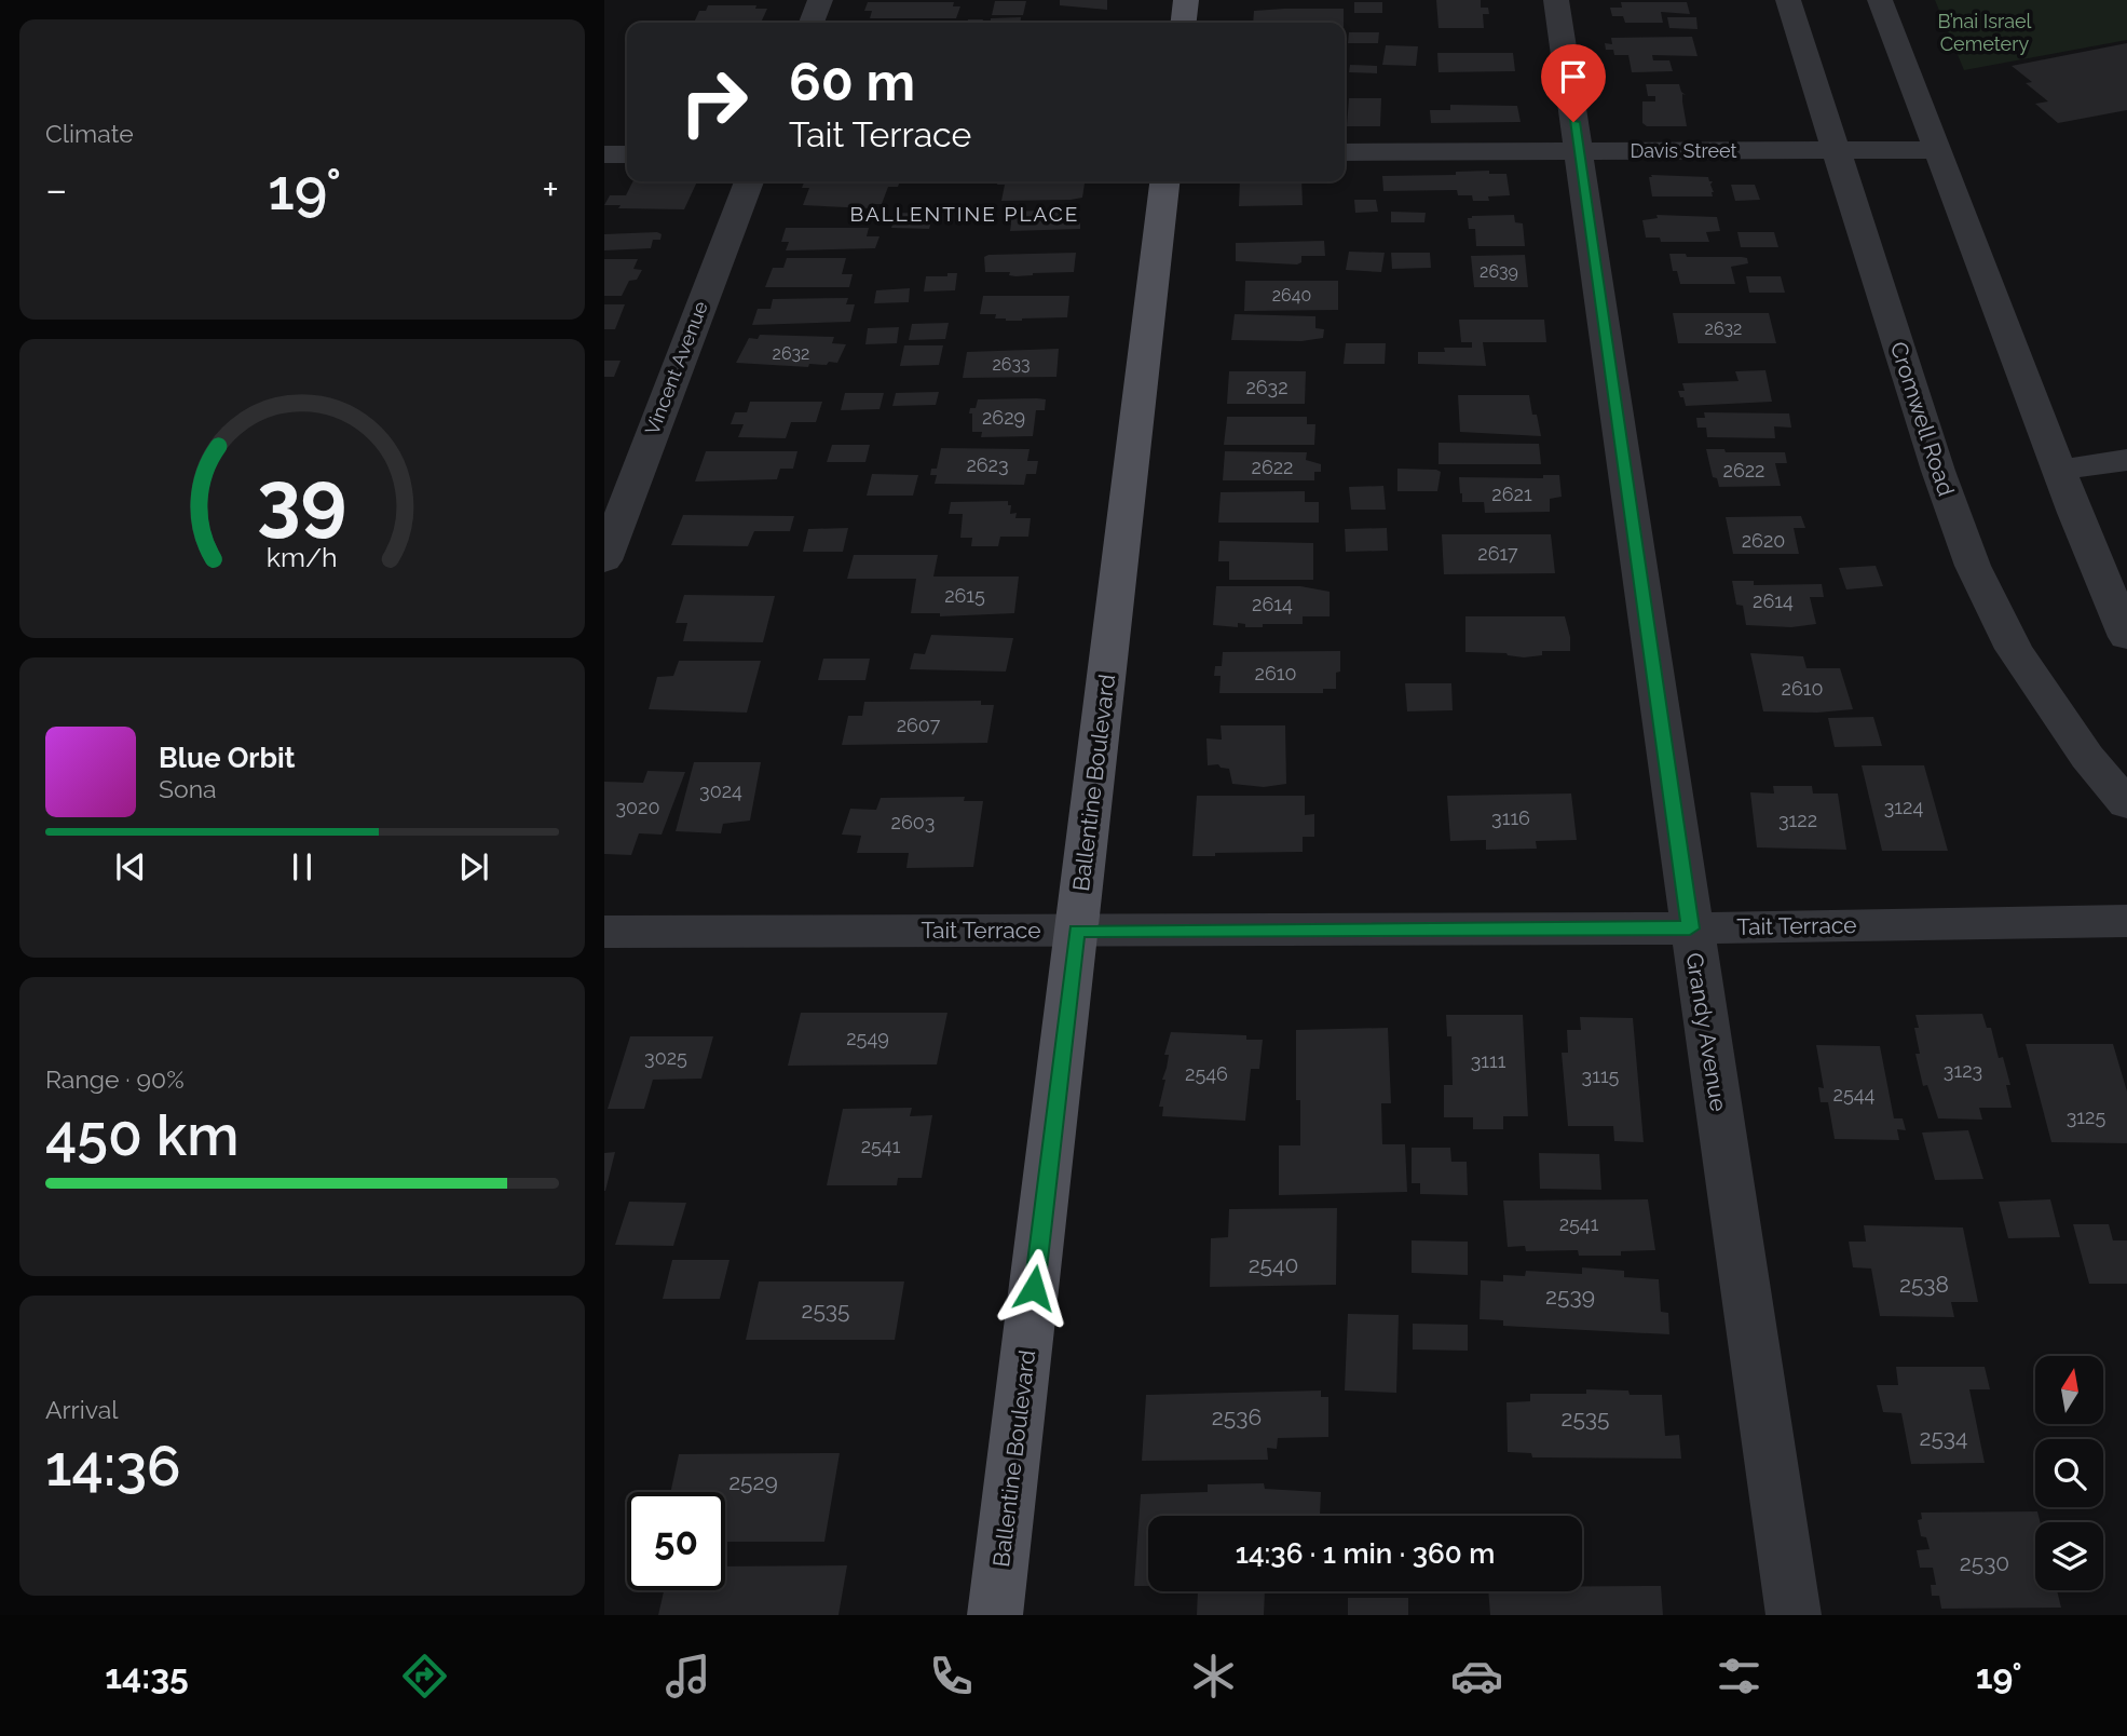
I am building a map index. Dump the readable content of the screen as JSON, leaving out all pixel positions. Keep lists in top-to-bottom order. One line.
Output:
{"streets":{"main road":["Ballentine Boulevard"],"street":["Davis Street","Vincent Avenue","Cromwell Road","Tait Terrace","Grandy Avenue"]},"crossings":[["Davis Street","Cromwell Road"],["Davis Street","Grandy Avenue"],["Ballentine Boulevard","Tait Terrace"],["Tait Terrace","Grandy Avenue"]],"districts":["BALLENTINE PLACE"],"parks":["B’nai Israel Cemetery"],"house_numbers":["2639","2640","2632","2632","2633","2632","2629","2623","2622","2622","2621","2620","2617","2615","2614","2614","2610","2610","2607","3024","3020","3124","3116","3122","2603","2549","3025","3111","3123","2546","3115","2544","3125","2541","2541","2540","2538","2539","2535","2536","2535","2534","2529","2530"],"north":"top","page":{"tile":["Climate",["Range · 90%","450 km"],["Arrival","14:36"]],"turn":["60 m","Tait Terrace"],"heat":["−","19°","+"],"song":["Blue Orbit","Sona"],"limit":"50","trip":"14:36 · 1 min · 360 m","tabs":["14:35","19°"],"gauge":["39","km/h"]}}
